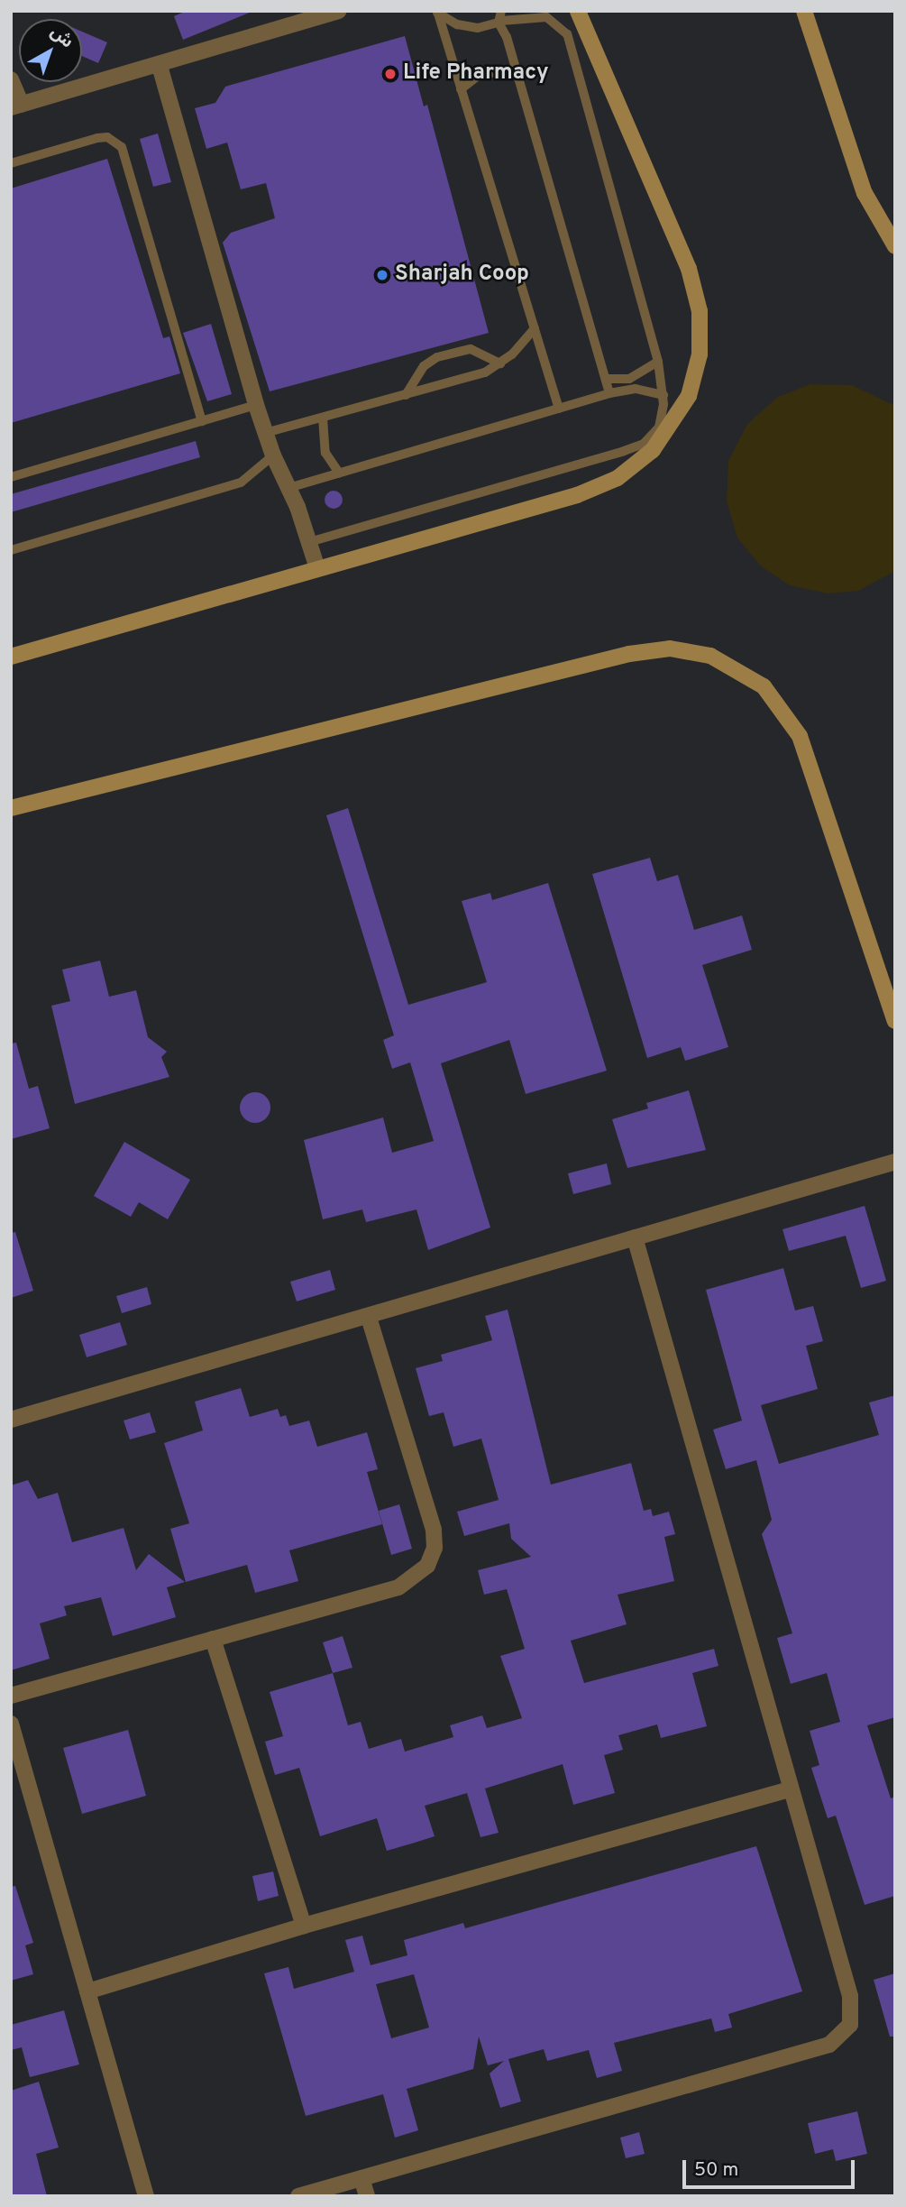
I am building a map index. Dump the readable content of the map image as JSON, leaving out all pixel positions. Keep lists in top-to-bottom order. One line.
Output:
{"places":["Life Pharmacy","Sharjah Coop"],"scale_bar":"50 m","north":"top right"}
